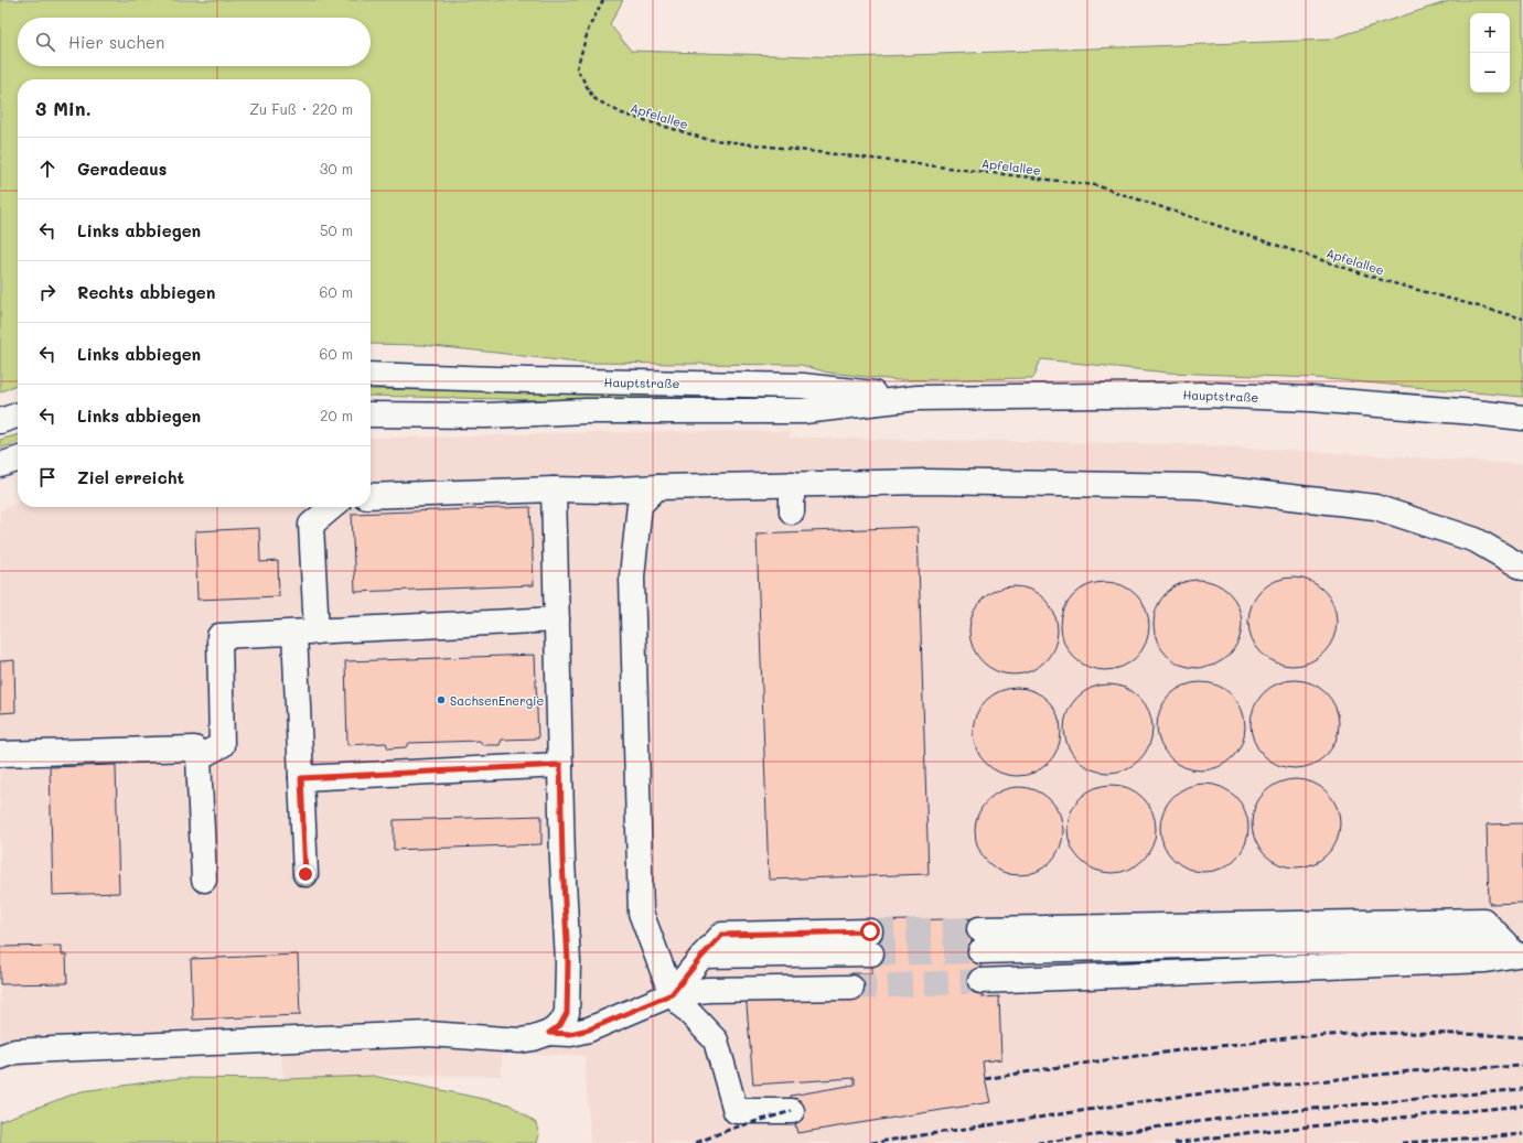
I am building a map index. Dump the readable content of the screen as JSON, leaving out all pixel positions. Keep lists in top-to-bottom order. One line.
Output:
{"streets":{"main road":["Hauptstraße"],"path":["Apfelallee"]},"places":["SachsenEnergie"],"page":{"map_buttons":["+","−"],"search":"Hier suchen","heading":["3 Min.","Zu Fuß · 220 m"],"list":[["Geradeaus","30 m"],["Links abbiegen","50 m"],["Rechts abbiegen","60 m"],["Links abbiegen","60 m"],["Links abbiegen","20 m"],"Ziel erreicht"]}}
